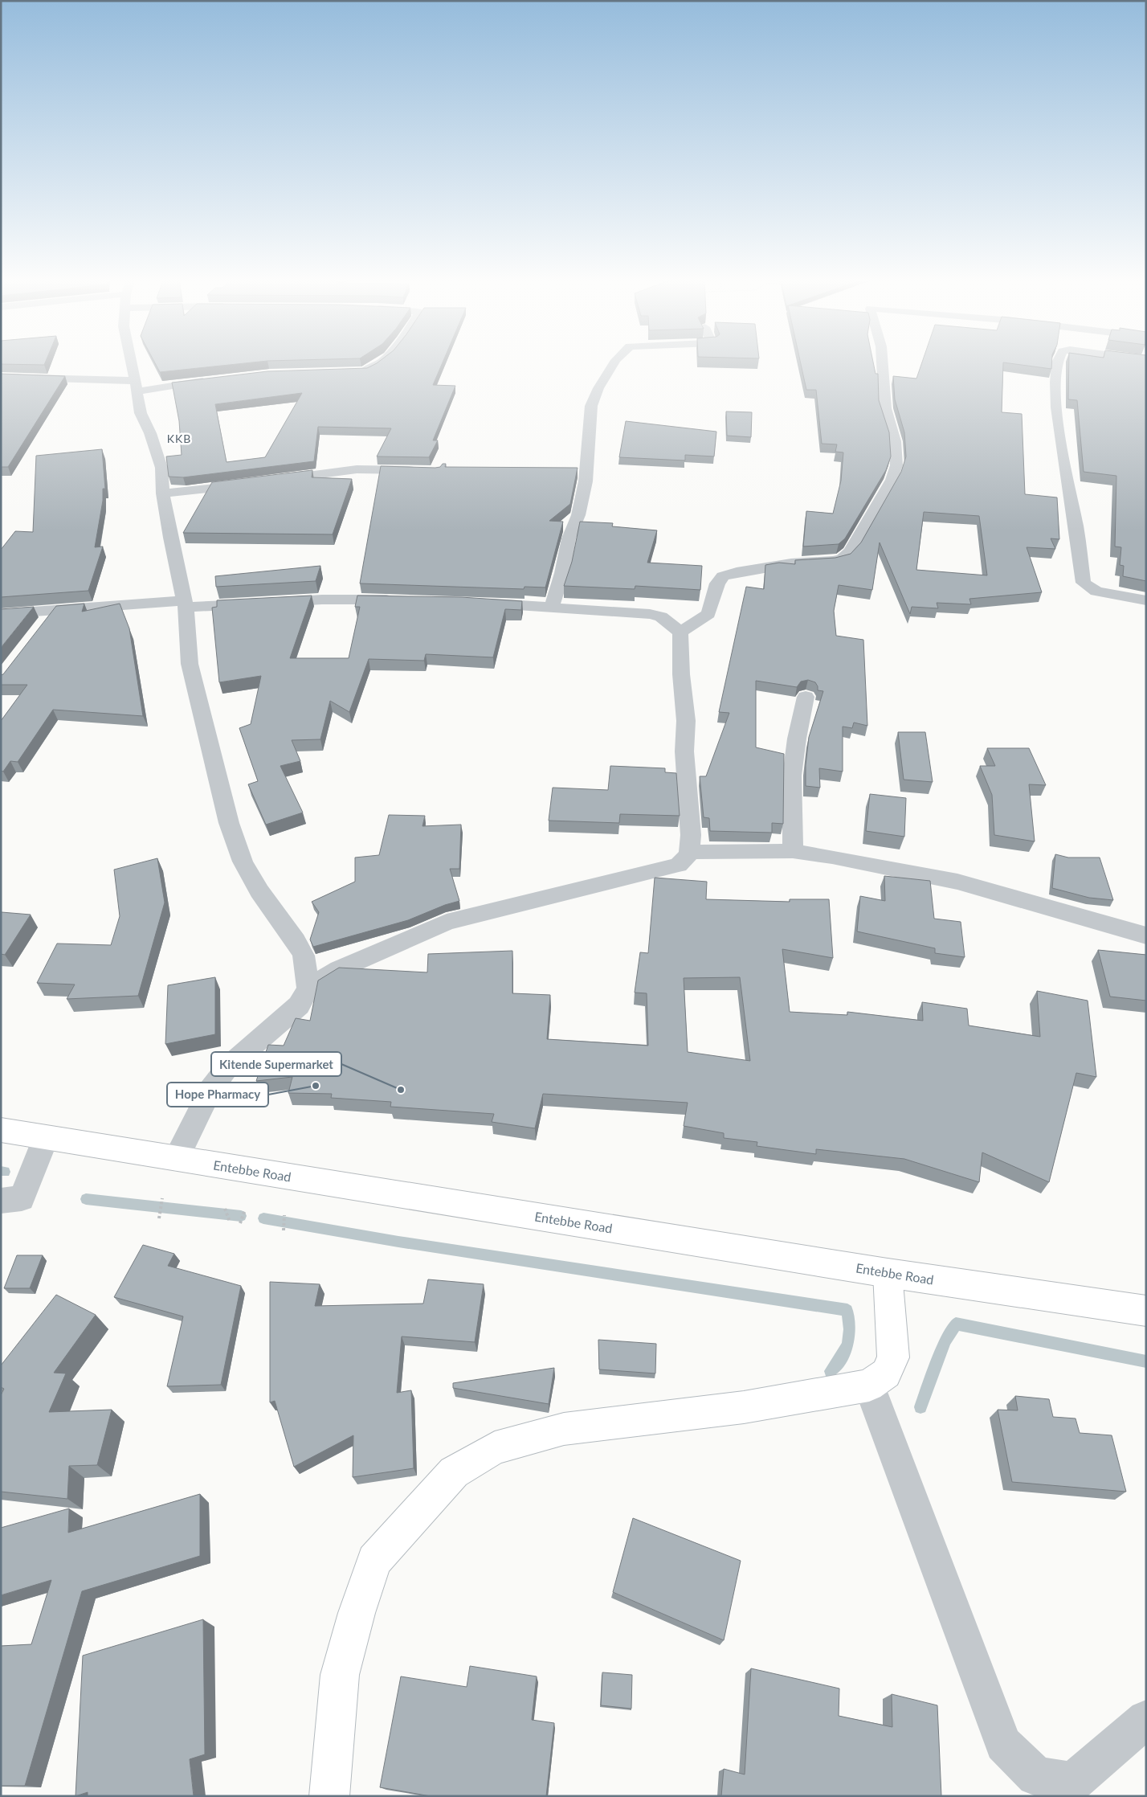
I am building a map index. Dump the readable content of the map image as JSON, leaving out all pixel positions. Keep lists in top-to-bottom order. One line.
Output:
{"streets":{"main road":["Entebbe Road"]},"districts":["KKB"],"places":["Hope Pharmacy","Kitende Supermarket"]}
